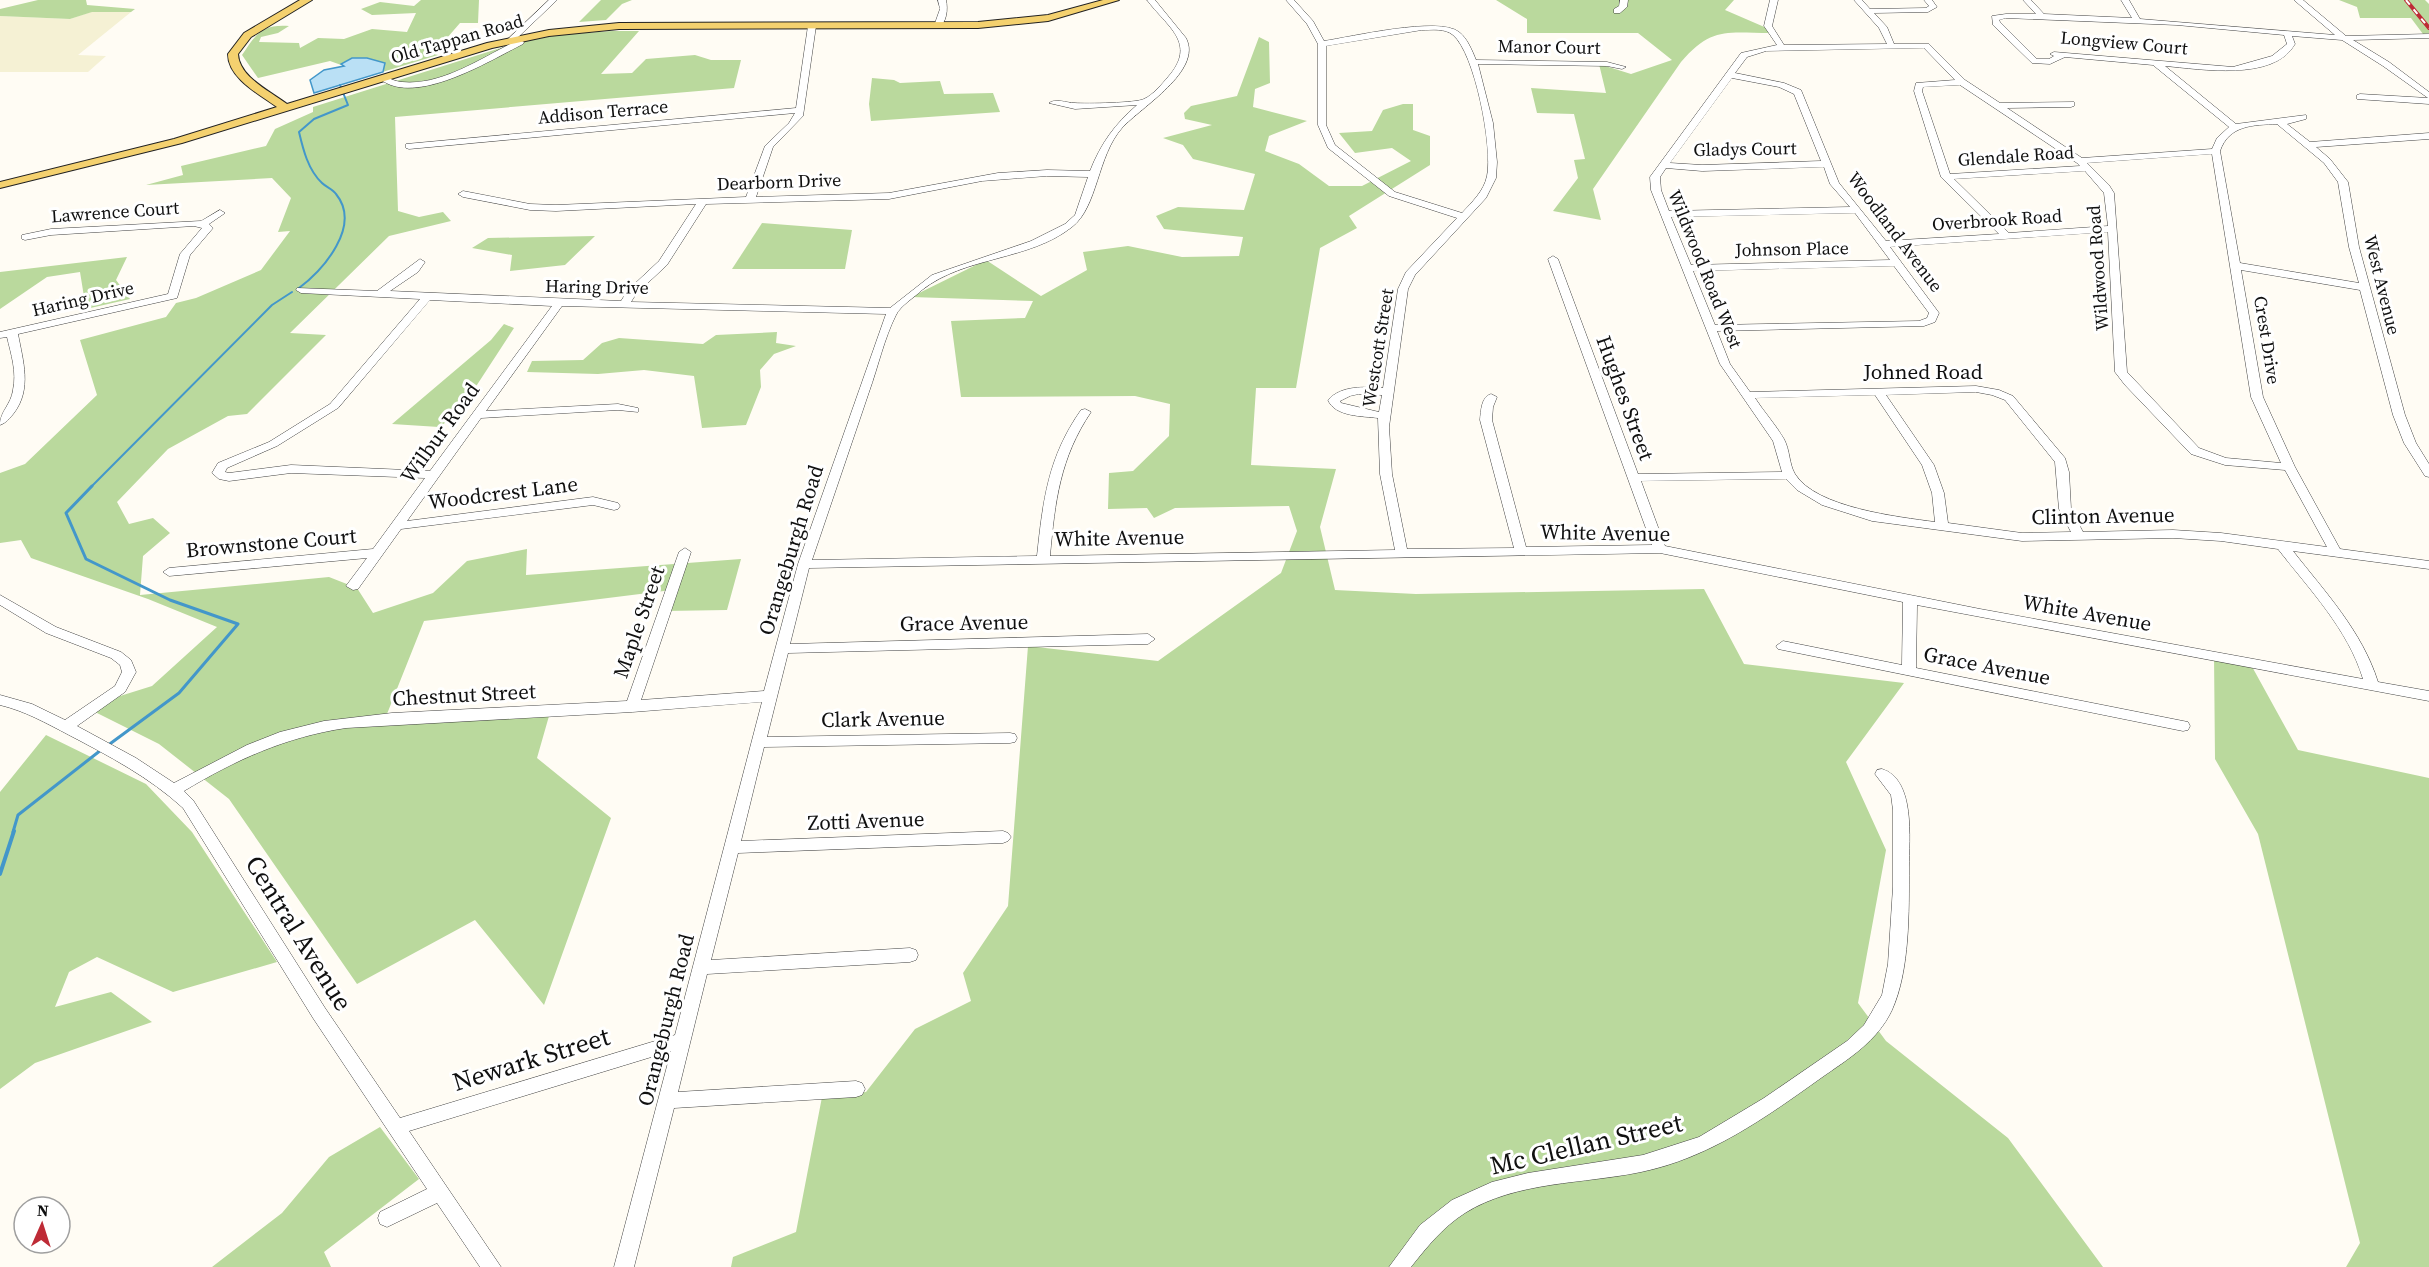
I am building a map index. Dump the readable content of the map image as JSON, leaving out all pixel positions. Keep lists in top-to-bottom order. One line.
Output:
{"streets":{"main road":["Old Tappan Road"],"street":["Longview Court","Manor Court","Addison Terrace","Gladys Court","Glendale Road","Dearborn Drive","Lawrence Court","Overbrook Road","Woodland Avenue","Johnson Place","Wildwood Road","Wildwood Road West","West Avenue","Haring Drive","Crest Drive","Westcott Street","Johned Road","Hughes Street","Wilbur Road","Woodcrest Lane","Clinton Avenue","White Avenue","Brownstone Court","Orangeburgh Road","Maple Street","Grace Avenue","Chestnut Street","Clark Avenue","Zotti Avenue","Central Avenue","Newark Street","Mc Clellan Street"]},"crossings":[["Manor Court","Westcott Street"],["Gladys Court","Woodland Avenue"],["Gladys Court","Wildwood Road West"],["Glendale Road","Wildwood Road"],["Glendale Road","Crest Drive"],["Dearborn Drive","Orangeburgh Road"],["Lawrence Court","Haring Drive"],["Overbrook Road","Woodland Avenue"],["Overbrook Road","Wildwood Road"],["Woodland Avenue","Johnson Place"],["Woodland Avenue","Wildwood Road West"],["Johnson Place","Wildwood Road West"],["Wildwood Road","Wildwood Road West"],["Wildwood Road","Crest Drive"],["Wildwood Road West","Johned Road"],["Wildwood Road West","Clinton Avenue"],["Haring Drive","Wilbur Road"],["Haring Drive","Orangeburgh Road"],["Crest Drive","Clinton Avenue"],["Westcott Street","White Avenue"],["Johned Road","Clinton Avenue"],["Hughes Street","White Avenue"],["Wilbur Road","Woodcrest Lane"],["Wilbur Road","Brownstone Court"],["White Avenue","Orangeburgh Road"],["Orangeburgh Road","Grace Avenue"],["Orangeburgh Road","Chestnut Street"],["Orangeburgh Road","Clark Avenue"],["Orangeburgh Road","Zotti Avenue"],["Orangeburgh Road","Newark Street"],["Maple Street","Chestnut Street"],["Chestnut Street","Central Avenue"],["Central Avenue","Newark Street"]],"north":"top"}
